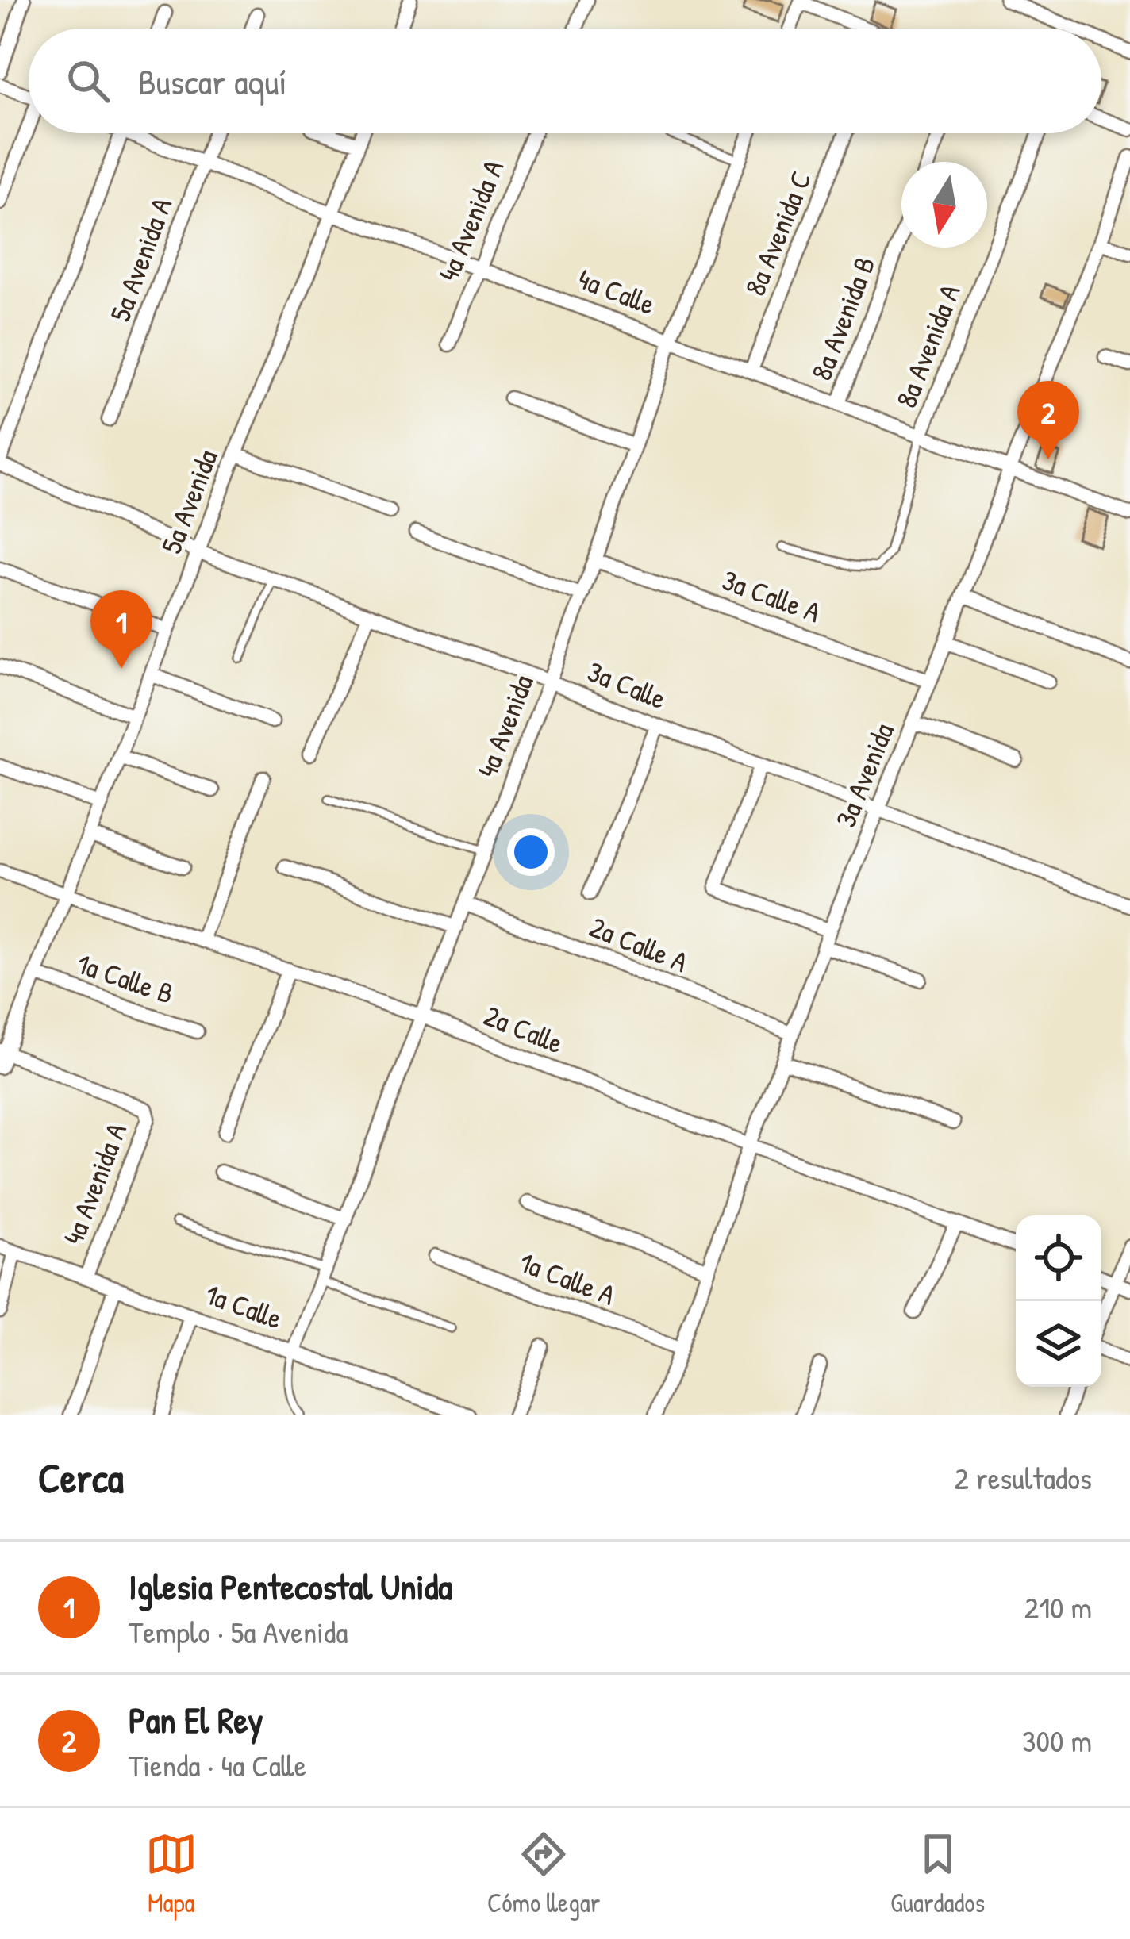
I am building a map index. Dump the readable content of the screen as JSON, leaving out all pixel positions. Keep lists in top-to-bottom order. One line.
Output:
{"streets":{"street":["4a Avenida A","8a Avenida C","5a Avenida A","4a Calle","8a Avenida B","8a Avenida A","5a Avenida","3a Calle A","3a Calle","4a Avenida","3a Avenida","2a Calle A","1a Calle B","2a Calle","1a Calle A","1a Calle"]},"crossings":[["4a Avenida A","4a Calle"],["4a Avenida A","5a Avenida"],["4a Avenida A","1a Calle"],["8a Avenida C","4a Calle"],["5a Avenida A","4a Calle"],["4a Calle","8a Avenida B"],["4a Calle","8a Avenida A"],["4a Calle","5a Avenida"],["4a Calle","4a Avenida"],["4a Calle","3a Avenida"],["5a Avenida","3a Calle"],["5a Avenida","1a Calle B"],["5a Avenida","2a Calle"],["3a Calle A","4a Avenida"],["3a Calle A","3a Avenida"],["3a Calle","4a Avenida"],["3a Calle","3a Avenida"],["4a Avenida","2a Calle A"],["4a Avenida","2a Calle"],["4a Avenida","1a Calle"],["3a Avenida","2a Calle A"],["3a Avenida","2a Calle"],["3a Avenida","1a Calle A"]],"north":"bottom","page":{"search":"Buscar aquí","pins":["2","1"],"heading":["Cerca","2 resultados"],"list":[{"mark":"1","name":"Iglesia Pentecostal Unida","note":"Templo · 5a Avenida","value":"210 m"},{"mark":"2","name":"Pan El Rey","note":"Tienda · 4a Calle","value":"300 m"}],"nav":["Mapa","Cómo llegar","Guardados"]}}
